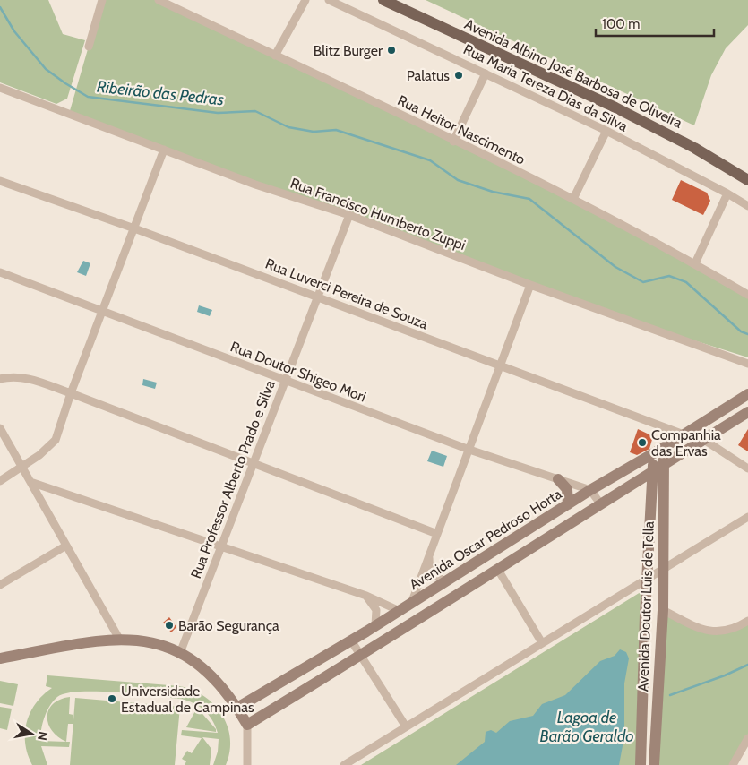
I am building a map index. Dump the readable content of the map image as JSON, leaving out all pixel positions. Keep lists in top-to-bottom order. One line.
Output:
{"streets":{"main road":["Avenida Albino José Barbosa de Oliveira","Avenida Oscar Pedroso Horta","Avenida Doutor Luis de Tella"],"street":["Rua Maria Tereza Dias da Silva","Rua Heitor Nascimento","Rua Francisco Humberto Zuppi","Rua Luverci Pereira de Souza","Rua Doutor Shigeo Mori","Rua Professor Alberto Prado e Silva"]},"crossings":[["Rua Francisco Humberto Zuppi","Rua Professor Alberto Prado e Silva"],["Rua Luverci Pereira de Souza","Rua Professor Alberto Prado e Silva"],["Rua Luverci Pereira de Souza","Avenida Oscar Pedroso Horta"],["Rua Doutor Shigeo Mori","Rua Professor Alberto Prado e Silva"],["Rua Doutor Shigeo Mori","Avenida Oscar Pedroso Horta"],["Avenida Oscar Pedroso Horta","Avenida Doutor Luis de Tella"]],"water":["Ribeirão das Pedras","Lagoa de Barão Geraldo"],"places":["Blitz Burger","Palatus","Companhia das Ervas","Barão Segurança","Universidade Estadual de Campinas"],"scale_bar":"100 m","north":"right"}
